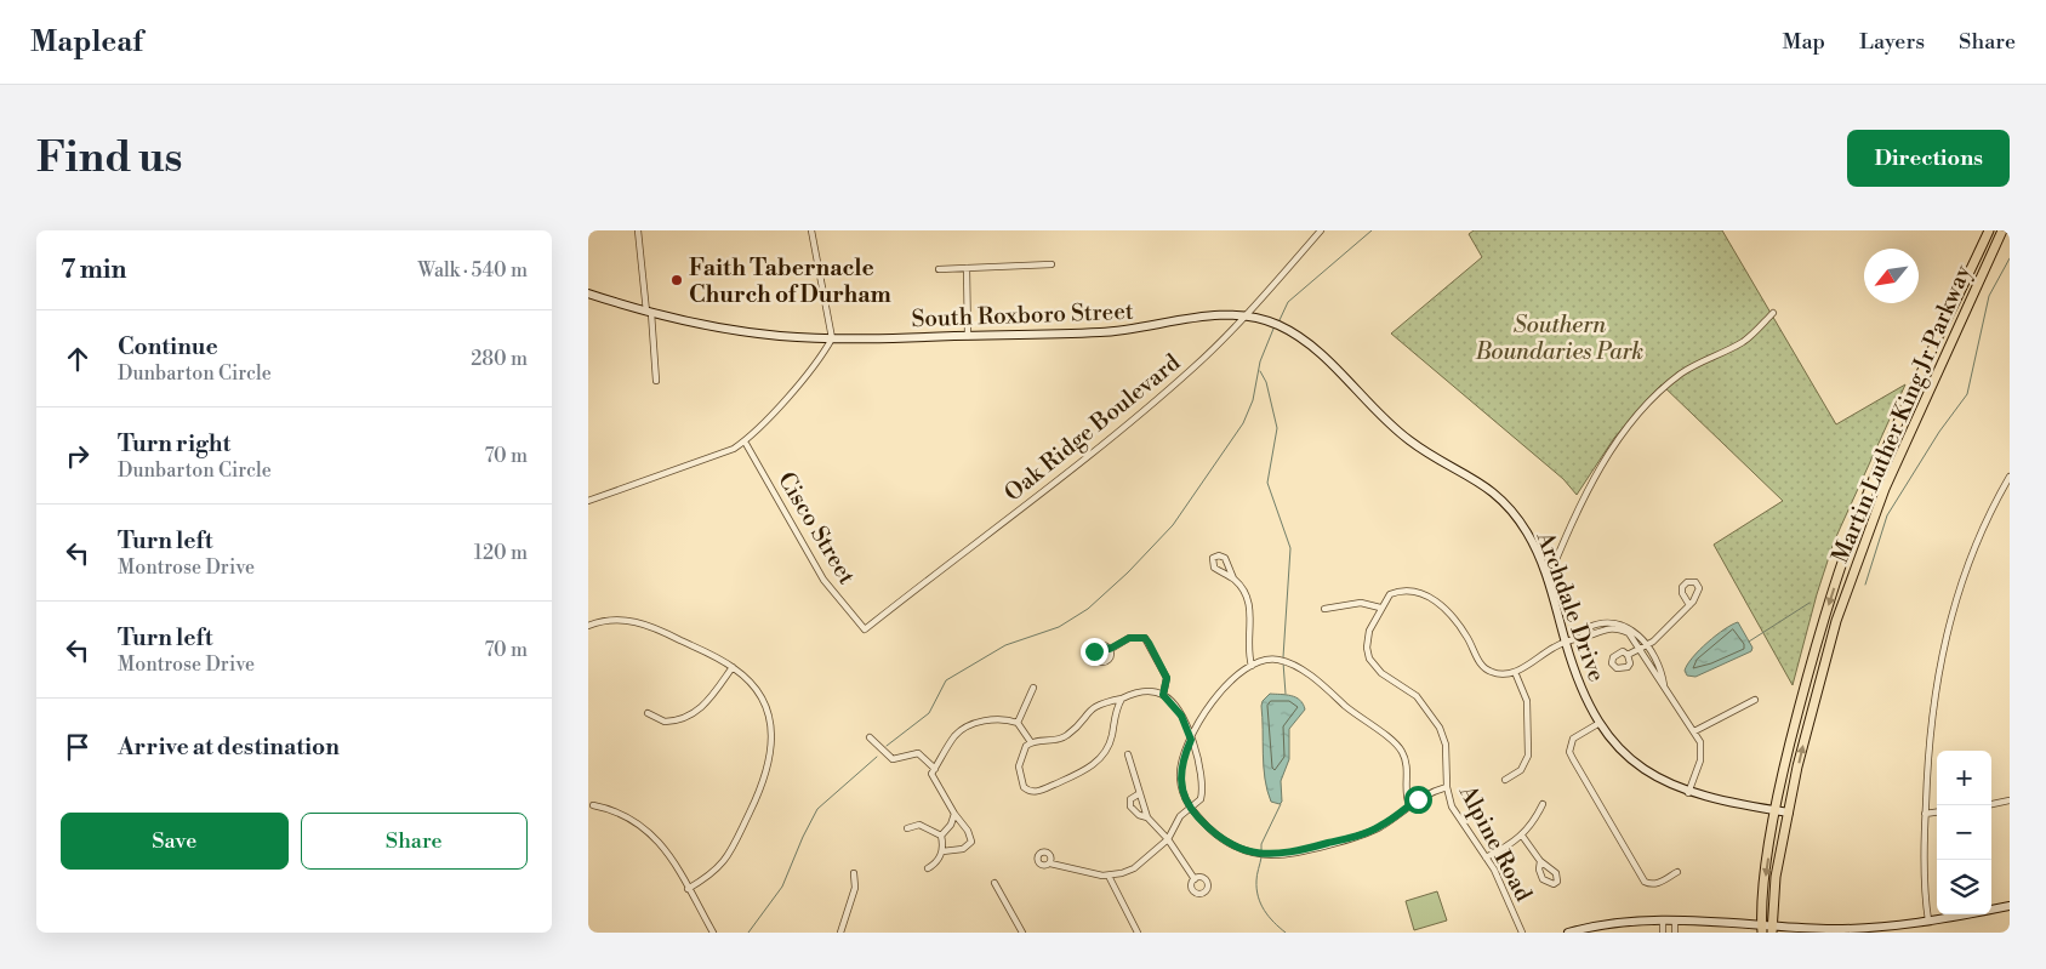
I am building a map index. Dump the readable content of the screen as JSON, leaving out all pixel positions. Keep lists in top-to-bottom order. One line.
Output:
{"streets":{"main road":["Martin Luther King Jr Parkway"],"street":["South Roxboro Street","Oak Ridge Boulevard","Cisco Street","Archdale Drive","Alpine Road"]},"crossings":[["South Roxboro Street","Oak Ridge Boulevard"],["South Roxboro Street","Archdale Drive"],["Martin Luther King Jr Parkway","Archdale Drive"],["Oak Ridge Boulevard","Cisco Street"],["Oak Ridge Boulevard","Archdale Drive"]],"parks":["Southern Boundaries Park"],"places":["Faith Tabernacle Church of Durham"],"north":"bottom left","page":{"header":"Mapleaf","nav":["Map","Layers","Share"],"buttons":["Directions",["Save","Share"]],"title":"Find us","heading":["7 min","Walk · 540 m"],"list":[["Continue","Dunbarton Circle","280 m"],["Turn right","Dunbarton Circle","70 m"],["Turn left","Montrose Drive","120 m"],["Turn left","Montrose Drive","70 m"],"Arrive at destination"],"map_buttons":["+","−"]}}
